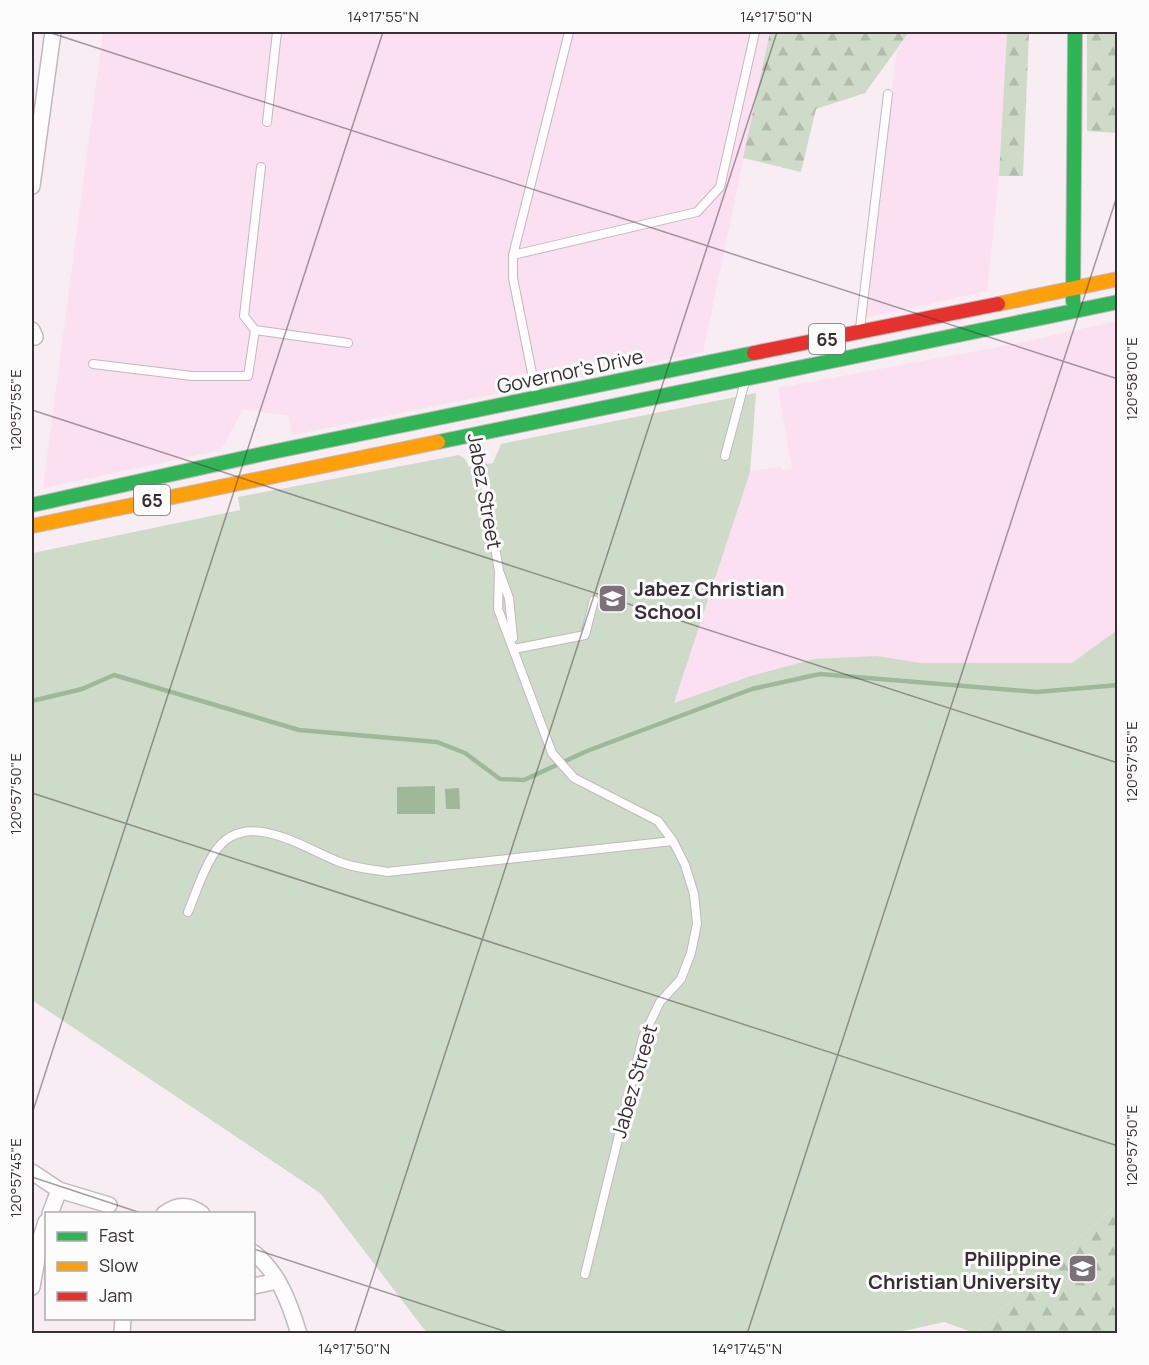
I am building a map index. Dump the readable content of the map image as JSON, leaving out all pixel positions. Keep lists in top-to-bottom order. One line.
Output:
{"streets":{"main road":["65","Governor's Drive"],"lane":["Jabez Street"]},"crossings":[["65","Jabez Street"],["Governor's Drive","Jabez Street"]],"places":{"school or university":["Jabez Christian School","Philippine Christian University"]},"legend":["Fast","Slow","Jam"],"coordinates":["14°17'55\"N","14°17'50\"N","120°58'00\"E","120°57'55\"E","120°57'50\"E","120°57'45\"E","14°17'45\"N"]}
